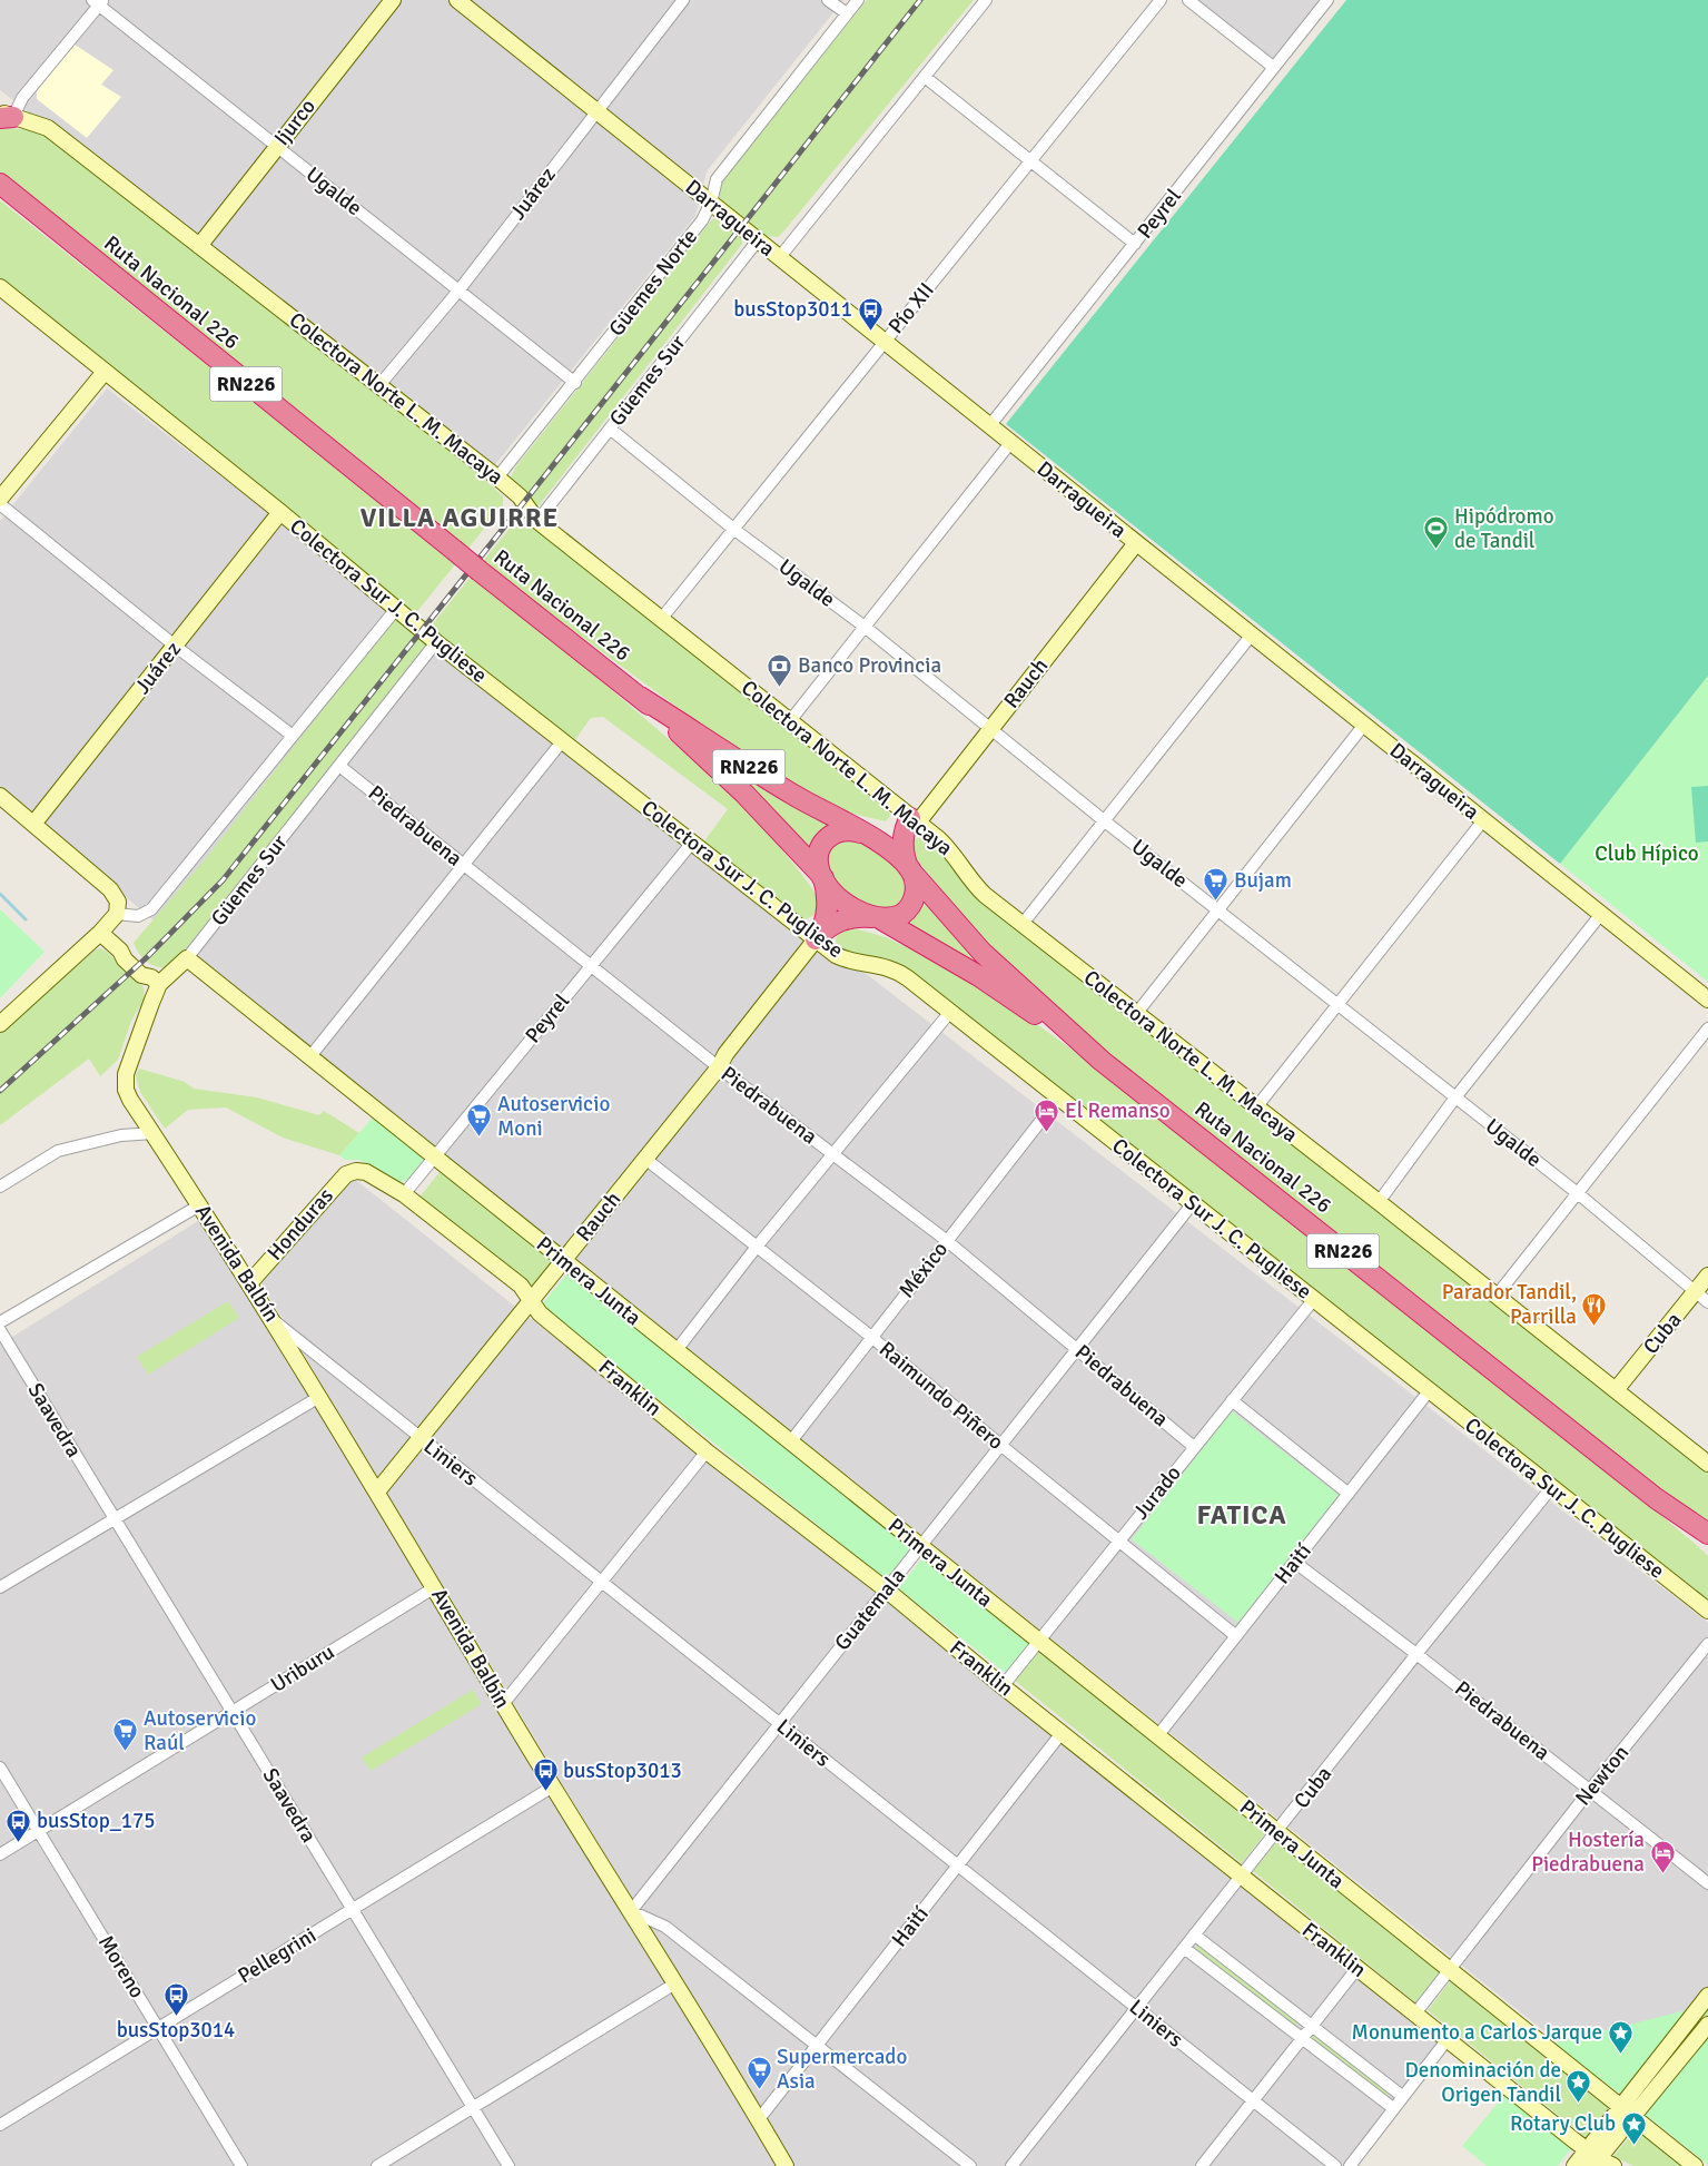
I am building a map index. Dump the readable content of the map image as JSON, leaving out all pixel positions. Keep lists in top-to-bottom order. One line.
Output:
{"streets":{"highway":["Ruta Nacional 226","RN226"],"street":["Ijurco","Ugalde","Juárez","Peyrel","Darragueira","Güemes Norte","Pío XII","Güemes Sur","Colectora Norte L. M. Macaya","Colectora Sur J. C. Pugliese","Rauch","Piedrabuena","Honduras","Avenida Balbín","México","Primera Junta","Cuba","Franklin","Raimundo Piñero","Saavedra","Liniers","Jurado","Haití","Guatemala","Uriburu","Newton","Pellegrini","Moreno"]},"crossings":[["Ijurco","Ugalde"],["Ijurco","Colectora Norte L. M. Macaya"],["Ugalde","Juárez"],["Ugalde","Güemes Norte"],["Ugalde","Pío XII"],["Ugalde","Güemes Sur"],["Ugalde","Rauch"],["Ugalde","Cuba"],["Juárez","Darragueira"],["Juárez","Colectora Norte L. M. Macaya"],["Juárez","Colectora Sur J. C. Pugliese"],["Peyrel","Darragueira"],["Peyrel","Colectora Sur J. C. Pugliese"],["Peyrel","Piedrabuena"],["Peyrel","Primera Junta"],["Peyrel","Franklin"],["Darragueira","Güemes Norte"],["Darragueira","Pío XII"],["Darragueira","Güemes Sur"],["Darragueira","Rauch"],["Güemes Norte","Colectora Norte L. M. Macaya"],["Pío XII","Colectora Norte L. M. Macaya"],["Güemes Sur","Colectora Norte L. M. Macaya"],["Güemes Sur","Colectora Sur J. C. Pugliese"],["Güemes Sur","Piedrabuena"],["Güemes Sur","Avenida Balbín"],["Güemes Sur","Primera Junta"],["Colectora Norte L. M. Macaya","Rauch"],["Colectora Norte L. M. Macaya","Cuba"],["Colectora Sur J. C. Pugliese","Rauch"],["Colectora Sur J. C. Pugliese","México"],["Colectora Sur J. C. Pugliese","Cuba"],["Colectora Sur J. C. Pugliese","Jurado"],["Colectora Sur J. C. Pugliese","Haití"],["Colectora Sur J. C. Pugliese","Guatemala"],["Rauch","Piedrabuena"],["Rauch","Avenida Balbín"],["Rauch","Primera Junta"],["Rauch","Franklin"],["Rauch","Raimundo Piñero"],["Rauch","Liniers"],["Piedrabuena","México"],["Piedrabuena","Cuba"],["Piedrabuena","Jurado"],["Piedrabuena","Haití"],["Piedrabuena","Guatemala"],["Piedrabuena","Newton"],["Honduras","Avenida Balbín"],["Honduras","Franklin"],["Avenida Balbín","Liniers"],["Avenida Balbín","Haití"],["Avenida Balbín","Guatemala"],["Avenida Balbín","Uriburu"],["Avenida Balbín","Pellegrini"],["México","Primera Junta"],["México","Raimundo Piñero"],["Primera Junta","Cuba"],["Primera Junta","Jurado"],["Primera Junta","Haití"],["Primera Junta","Guatemala"],["Primera Junta","Newton"],["Cuba","Franklin"],["Cuba","Liniers"],["Franklin","Jurado"],["Franklin","Haití"],["Franklin","Guatemala"],["Franklin","Newton"],["Raimundo Piñero","Jurado"],["Raimundo Piñero","Haití"],["Raimundo Piñero","Guatemala"],["Saavedra","Uriburu"],["Saavedra","Pellegrini"],["Liniers","Haití"],["Liniers","Guatemala"],["Uriburu","Moreno"],["Pellegrini","Moreno"]],"districts":["VILLA AGUIRRE","FATICA"],"parks":["Club Hípico"],"places":{"bus stop":["busStop3011","busStop3013","busStop_175","busStop3014"],"sports":["Hipódromo de Tandil"],"bank":["Banco Provincia"],"supermarket":["Bujam","Autoservicio Moni","Autoservicio Raúl","Supermercado Asia"],"hotel":["El Remanso","Hostería Piedrabuena"],"restaurant":["Parador Tandil, Parrilla"],"place":["Monumento a Carlos Jarque","Denominación de Origen Tandil","Rotary Club"]}}
